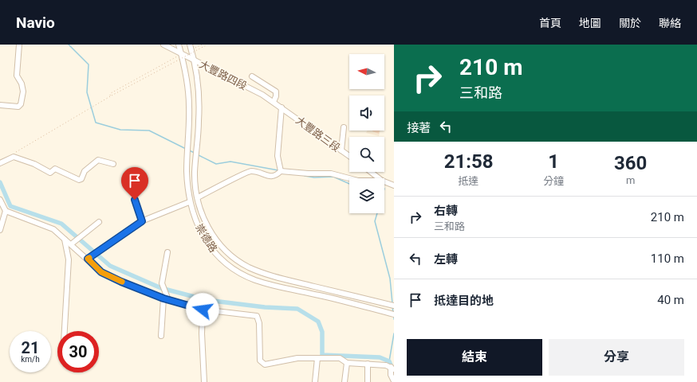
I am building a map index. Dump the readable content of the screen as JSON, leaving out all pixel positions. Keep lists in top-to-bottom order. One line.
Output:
{"streets":{"street":["大豐路四段","大豐路三段","崇德路"]},"crossings":[["大豐路四段","大豐路三段"],["大豐路四段","崇德路"]],"north":"left","page":{"header":"Navio","nav":["首頁","地圖","關於","聯絡"],"turn":["210 m","三和路"],"then":"接著","eta":["21:58","抵達","1","分鐘","360","m"],"list":[{"name":"右轉","note":"三和路","value":"210 m"},{"name":"左轉","value":"110 m"},{"name":"抵達目的地","value":"40 m"}],"speed":"21 km/h","limit":"30","buttons":["結束","分享"]}}
